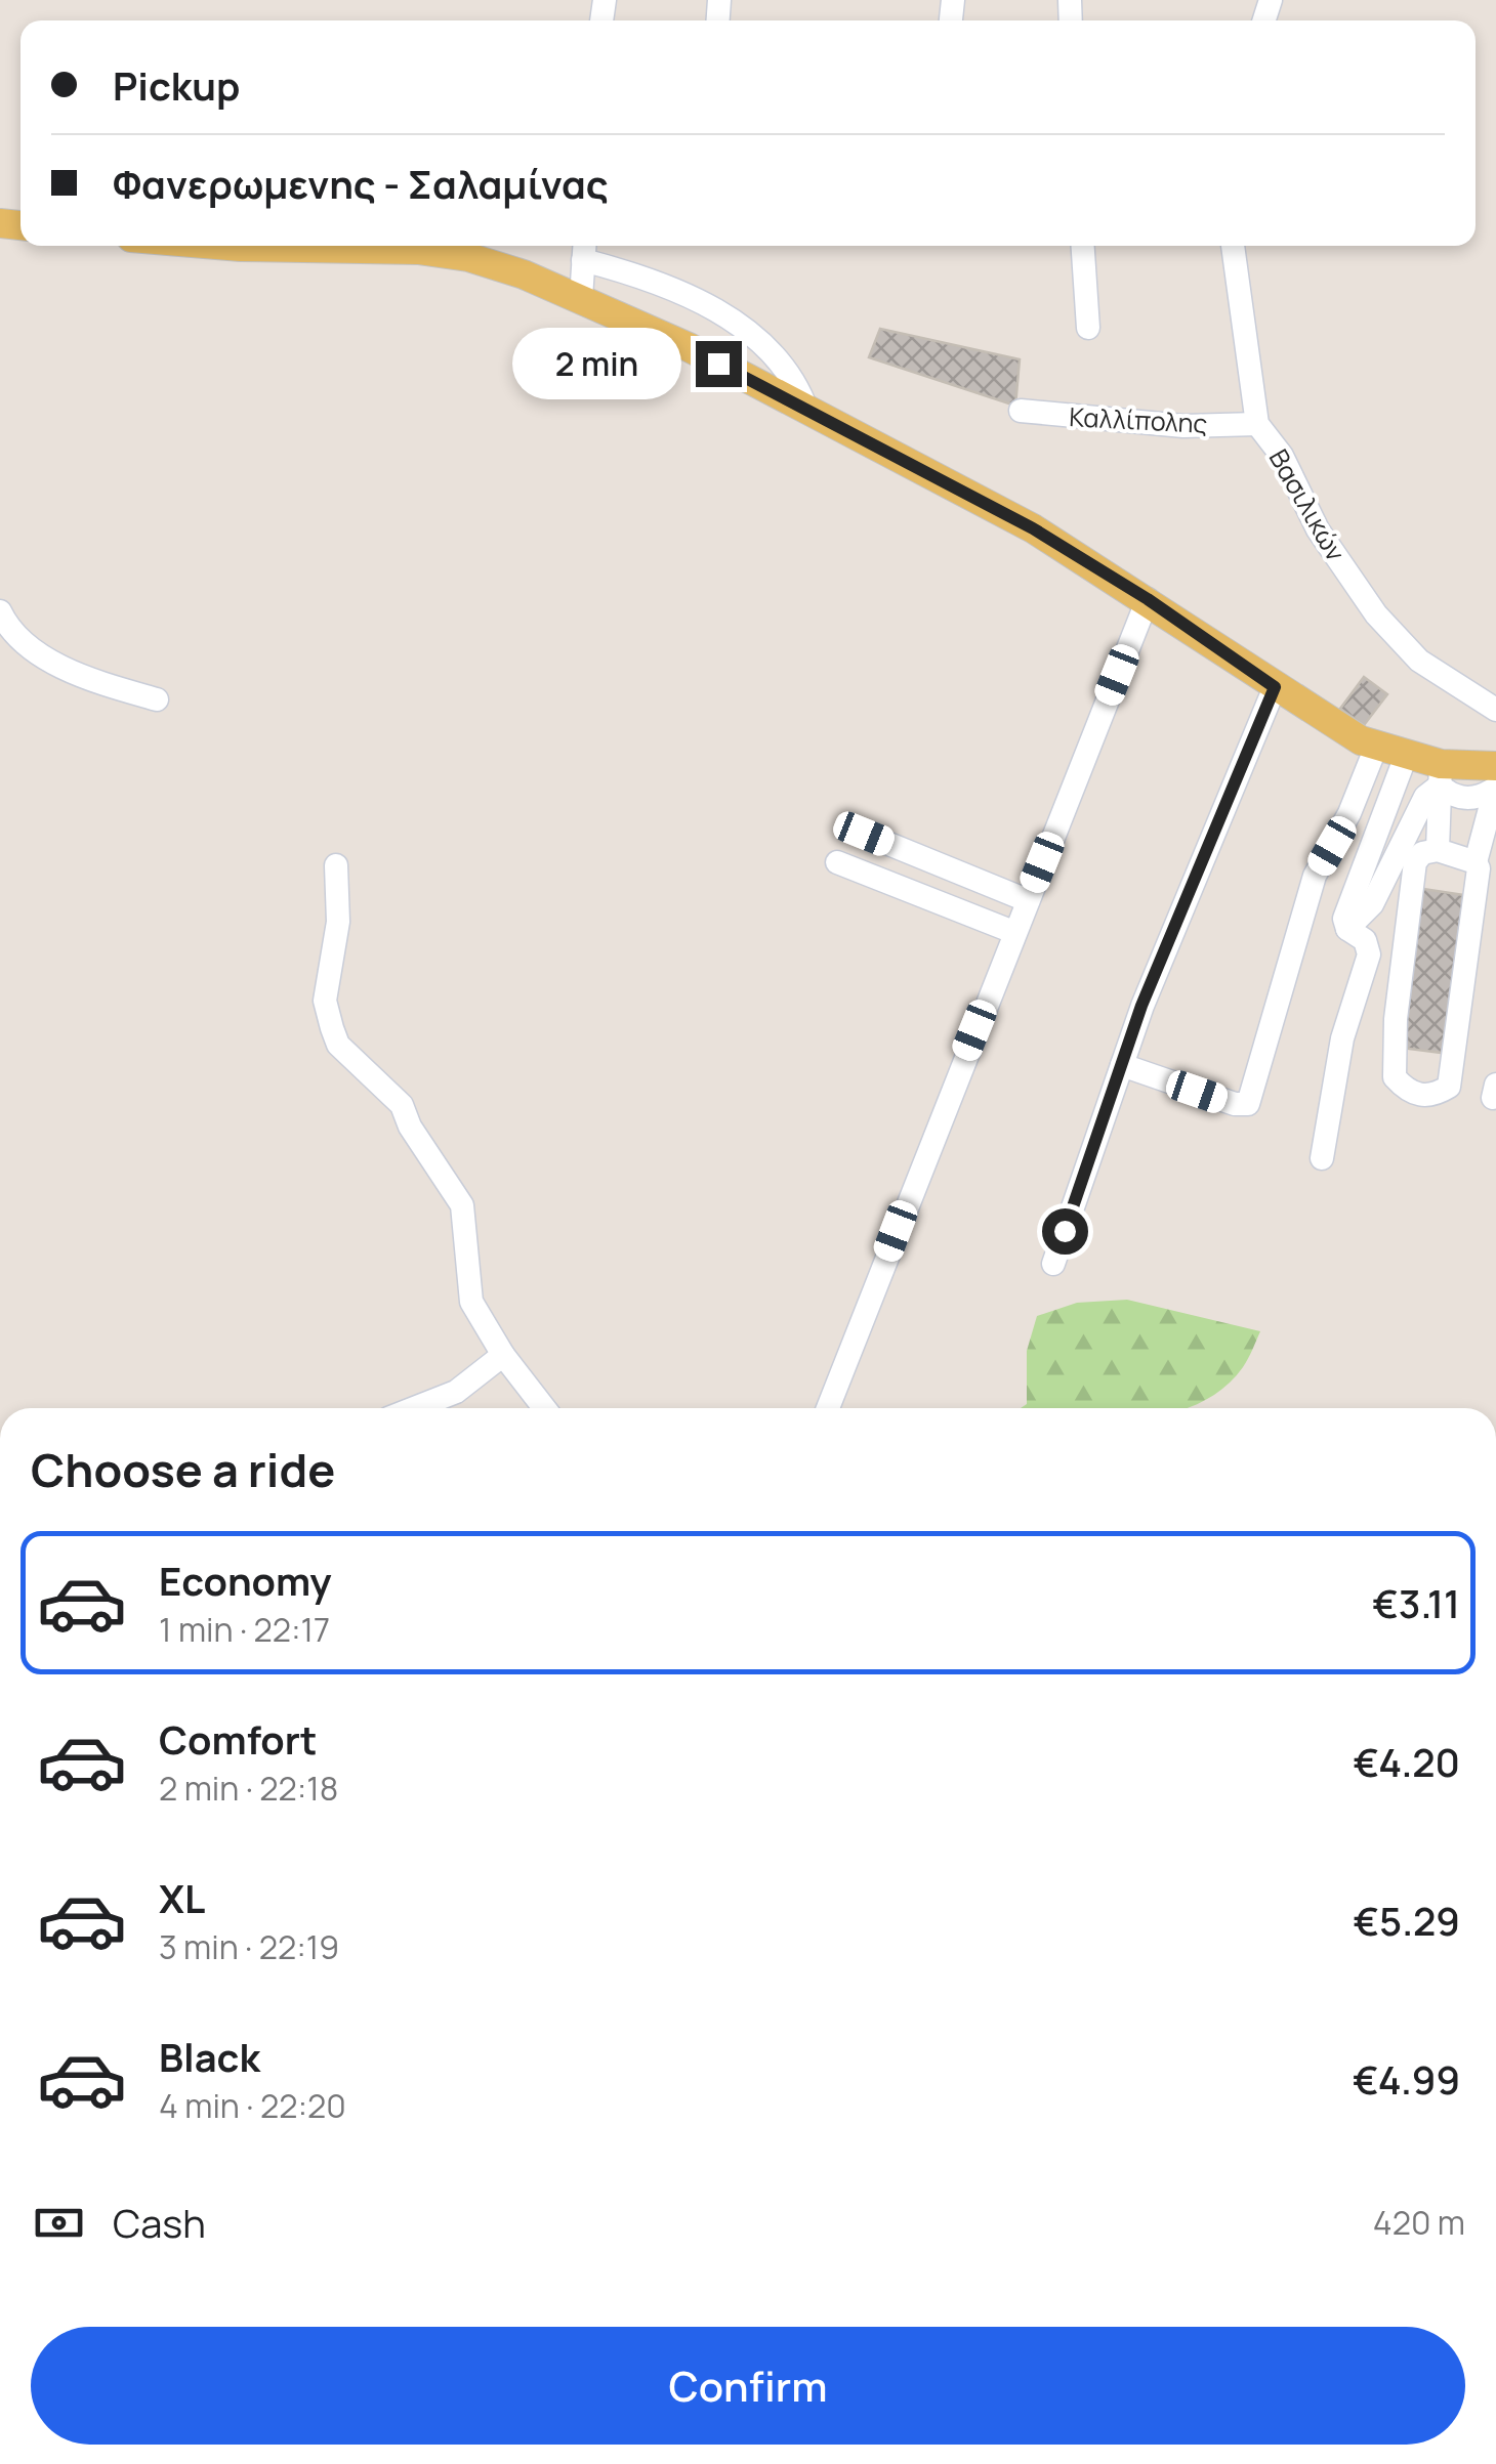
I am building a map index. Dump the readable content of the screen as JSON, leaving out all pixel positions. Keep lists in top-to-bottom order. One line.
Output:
{"streets":{"street":["Καλλίπολης","Βασιλικών"]},"crossings":[["Καλλίπολης","Βασιλικών"]],"page":{"banner":["Pickup","Φανερωμενης - Σαλαμίνας"],"bubble":"2 min","heading":"Choose a ride","list":[{"name":"Economy","note":"1 min · 22:17","value":"€3.11"},{"name":"Comfort","note":"2 min · 22:18","value":"€4.20"},{"name":"XL","note":"3 min · 22:19","value":"€5.29"},{"name":"Black","note":"4 min · 22:20","value":"€4.99"}],"pay":["Cash","420 m"],"buttons":"Confirm"}}
